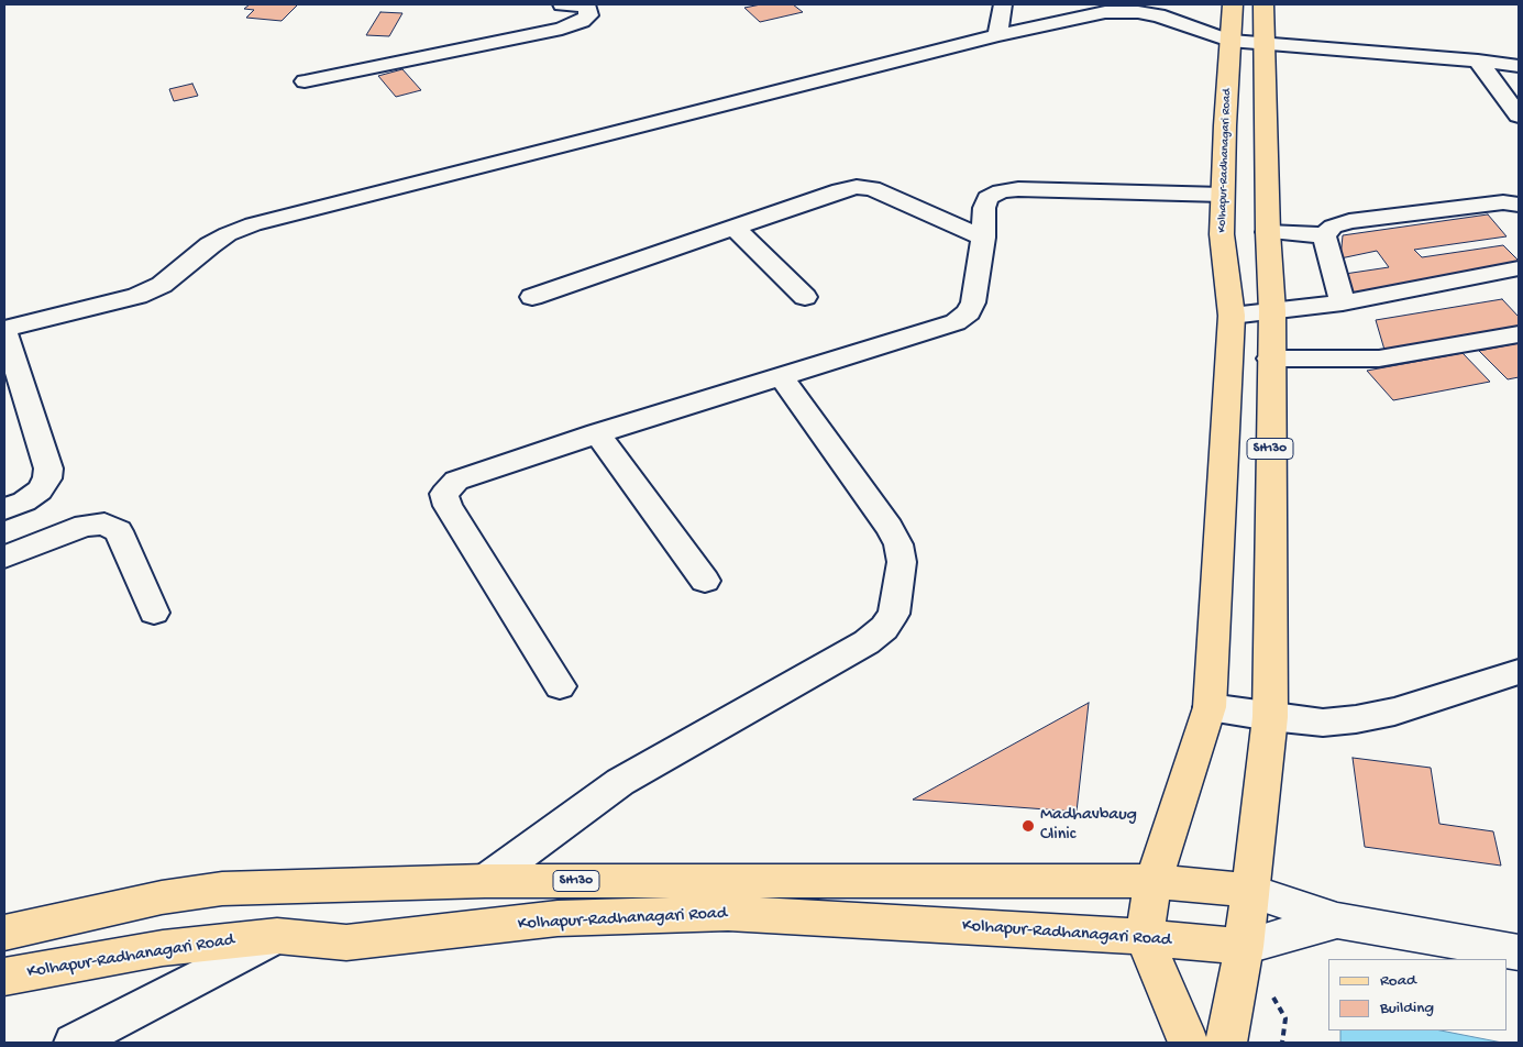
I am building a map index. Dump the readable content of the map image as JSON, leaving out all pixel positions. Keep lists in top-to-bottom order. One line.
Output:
{"streets":{"main road":["Kolhapur-Radhanagari Road","SH130"]},"crossings":[["Kolhapur-Radhanagari Road","SH130"]],"places":["Madhavbaug Clinic"],"legend":["Road","Building"]}
